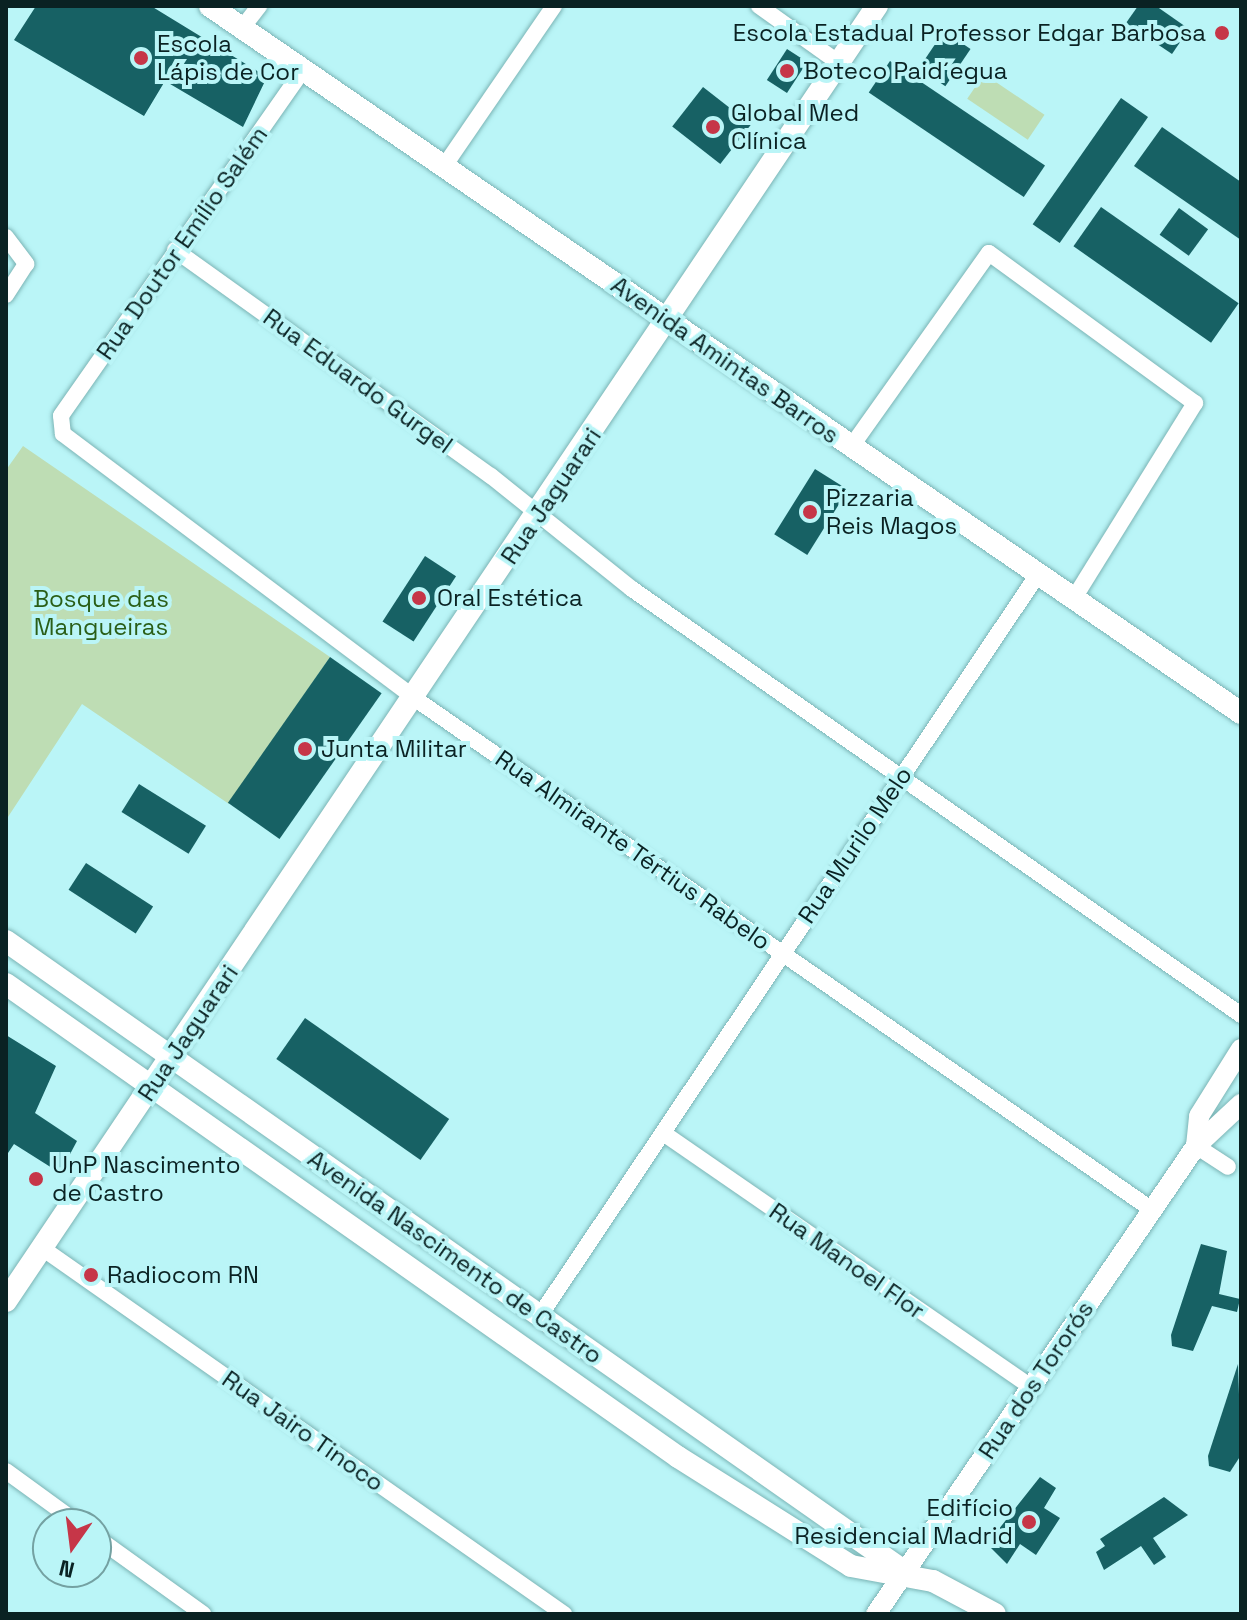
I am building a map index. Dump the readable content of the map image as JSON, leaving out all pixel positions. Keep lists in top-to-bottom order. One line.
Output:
{"streets":{"main road":["Avenida Amintas Barros","Rua Jaguarari","Avenida Nascimento de Castro"],"street":["Rua Doutor Emílio Salém","Rua Eduardo Gurgel","Rua Murilo Melo","Rua Almirante Tértius Rabelo","Rua Manoel Flor","Rua dos Tororós","Rua Jairo Tinoco"]},"crossings":[["Rua Doutor Emílio Salém","Avenida Amintas Barros"],["Rua Doutor Emílio Salém","Rua Eduardo Gurgel"],["Rua Doutor Emílio Salém","Rua Almirante Tértius Rabelo"],["Avenida Amintas Barros","Rua Jaguarari"],["Avenida Amintas Barros","Rua Murilo Melo"],["Rua Eduardo Gurgel","Rua Jaguarari"],["Rua Eduardo Gurgel","Rua Murilo Melo"],["Rua Jaguarari","Rua Almirante Tértius Rabelo"],["Rua Jaguarari","Avenida Nascimento de Castro"],["Rua Jaguarari","Rua Jairo Tinoco"],["Rua Murilo Melo","Rua Almirante Tértius Rabelo"],["Rua Murilo Melo","Avenida Nascimento de Castro"],["Rua Murilo Melo","Rua Manoel Flor"],["Rua Almirante Tértius Rabelo","Rua dos Tororós"],["Avenida Nascimento de Castro","Rua dos Tororós"],["Rua Manoel Flor","Rua dos Tororós"]],"parks":["Bosque das Mangueiras"],"places":["Escola Estadual Professor Edgar Barbosa","Escola Lápis de Cor","Boteco Paid´egua","Global Med Clínica","Pizzaria Reis Magos","Oral Estética","Junta Militar","UnP Nascimento de Castro","Radiocom RN","Edifício Residencial Madrid"],"north":"bottom"}
